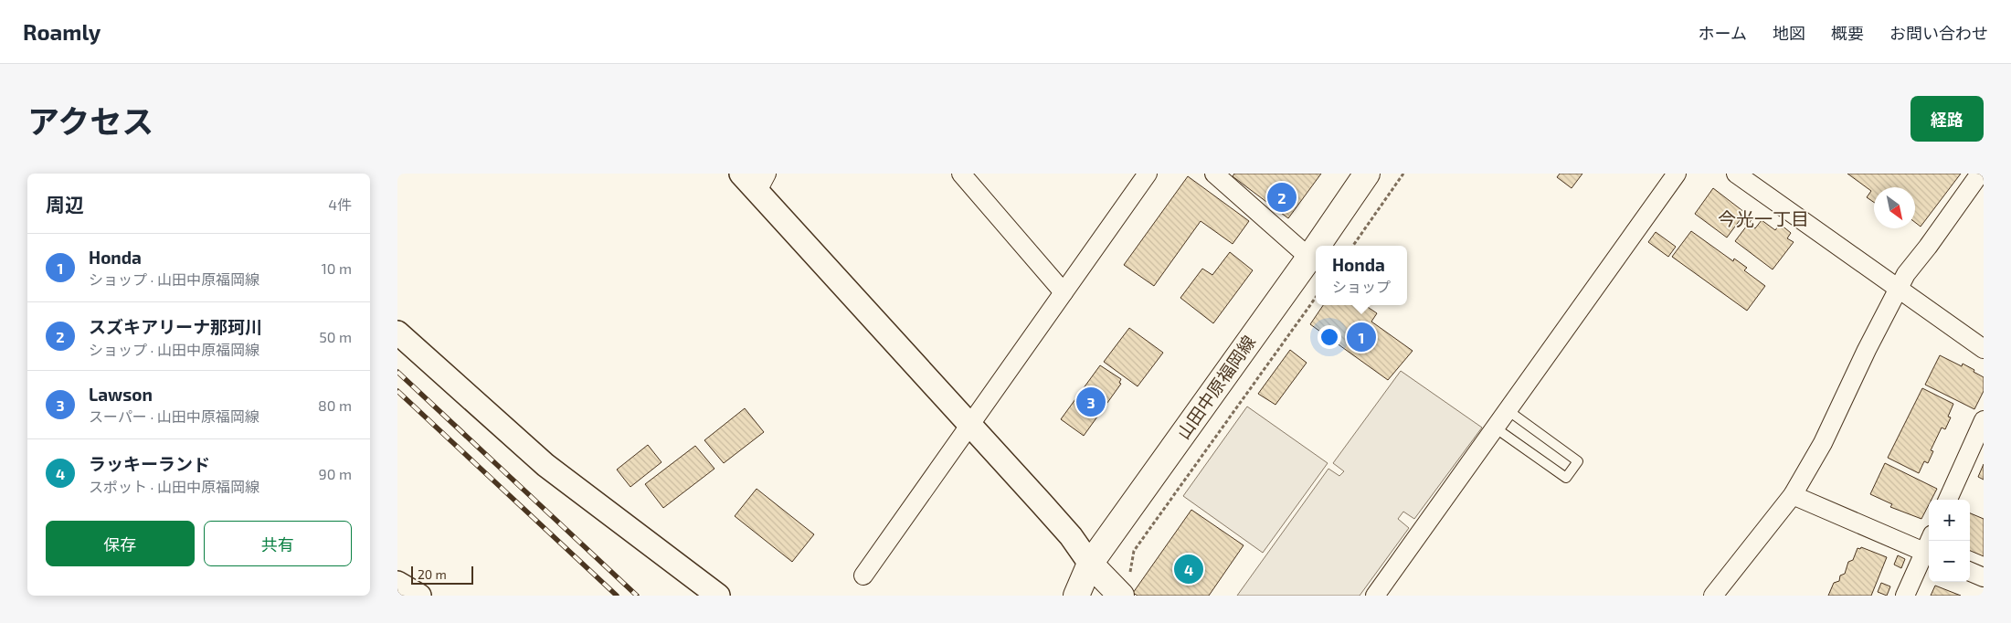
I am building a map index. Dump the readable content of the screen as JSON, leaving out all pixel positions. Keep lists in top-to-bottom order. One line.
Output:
{"streets":{"main road":["山田中原福岡線"]},"districts":["今光一丁目"],"scale_bar":"20 m","north":"bottom right","page":{"header":"Roamly","nav":["ホーム","地図","概要","お問い合わせ"],"title":"アクセス","buttons":["経路",["保存","共有"]],"heading":["周辺","4件"],"pins":["2","1","3","4"],"list":[{"mark":"1","name":"Honda","note":"ショップ · 山田中原福岡線","value":"10 m"},{"mark":"2","name":"スズキアリーナ那珂川","note":"ショップ · 山田中原福岡線","value":"50 m"},{"mark":"3","name":"Lawson","note":"スーパー · 山田中原福岡線","value":"80 m"},{"mark":"4","name":"ラッキーランド","note":"スポット · 山田中原福岡線","value":"90 m"}],"popup":["Honda","ショップ"],"map_buttons":["+","−"],"scale":"20 m"}}
